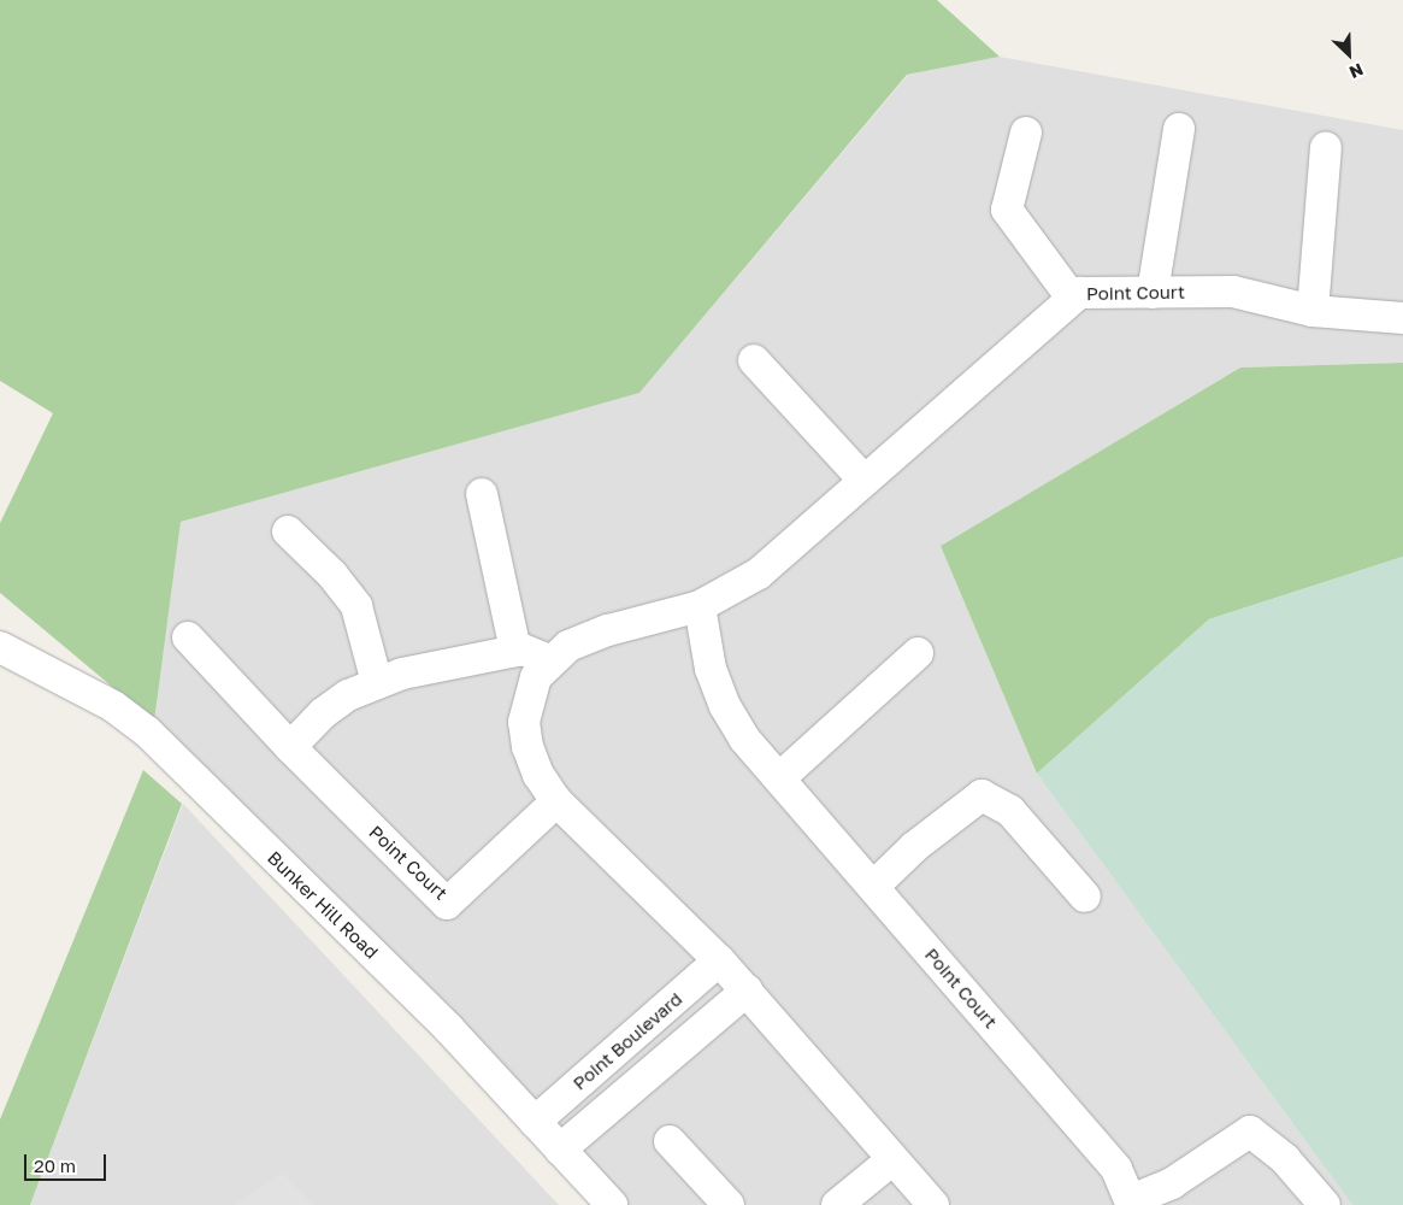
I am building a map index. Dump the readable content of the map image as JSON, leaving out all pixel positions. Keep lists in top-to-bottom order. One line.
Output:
{"streets":{"street":["Point Court","Bunker Hill Road","Point Boulevard"]},"crossings":[["Point Court","Point Boulevard"],["Bunker Hill Road","Point Boulevard"]],"scale_bar":"20 m","north":"bottom right"}
